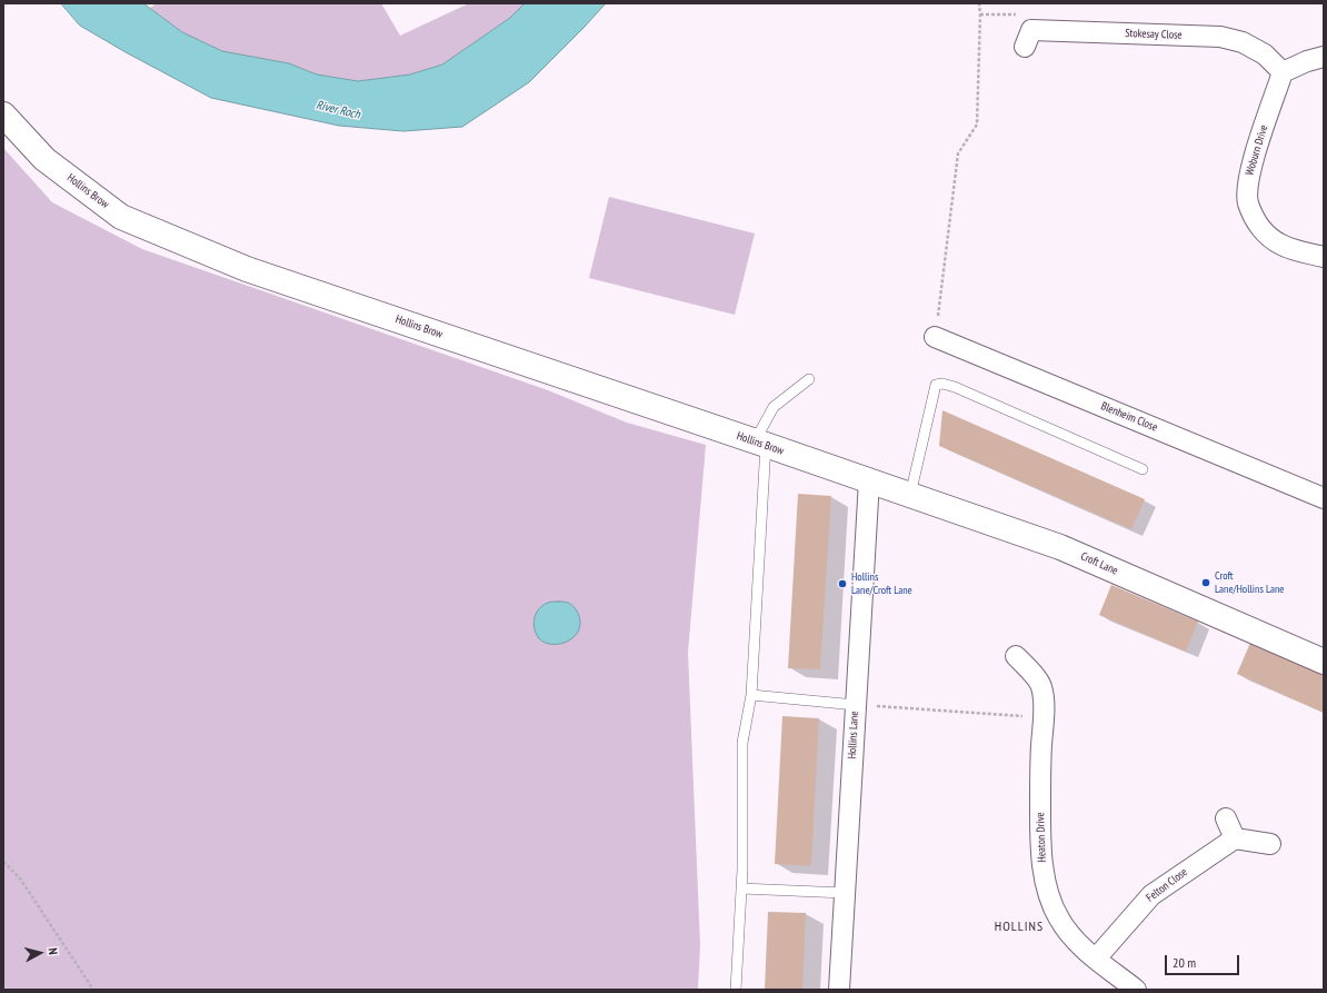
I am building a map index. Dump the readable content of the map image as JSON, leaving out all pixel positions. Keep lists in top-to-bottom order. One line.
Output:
{"streets":{"street":["Stokesay Close","Woburn Drive","Hollins Brow","Blenheim Close","Croft Lane","Hollins Lane","Heaton Drive","Felton Close"]},"crossings":[["Stokesay Close","Woburn Drive"],["Hollins Brow","Croft Lane"],["Hollins Brow","Hollins Lane"],["Croft Lane","Hollins Lane"],["Heaton Drive","Felton Close"]],"districts":["HOLLINS"],"water":["River Roch"],"places":["Croft Lane/Hollins Lane","Hollins Lane/Croft Lane"],"scale_bar":"20 m","north":"right"}
